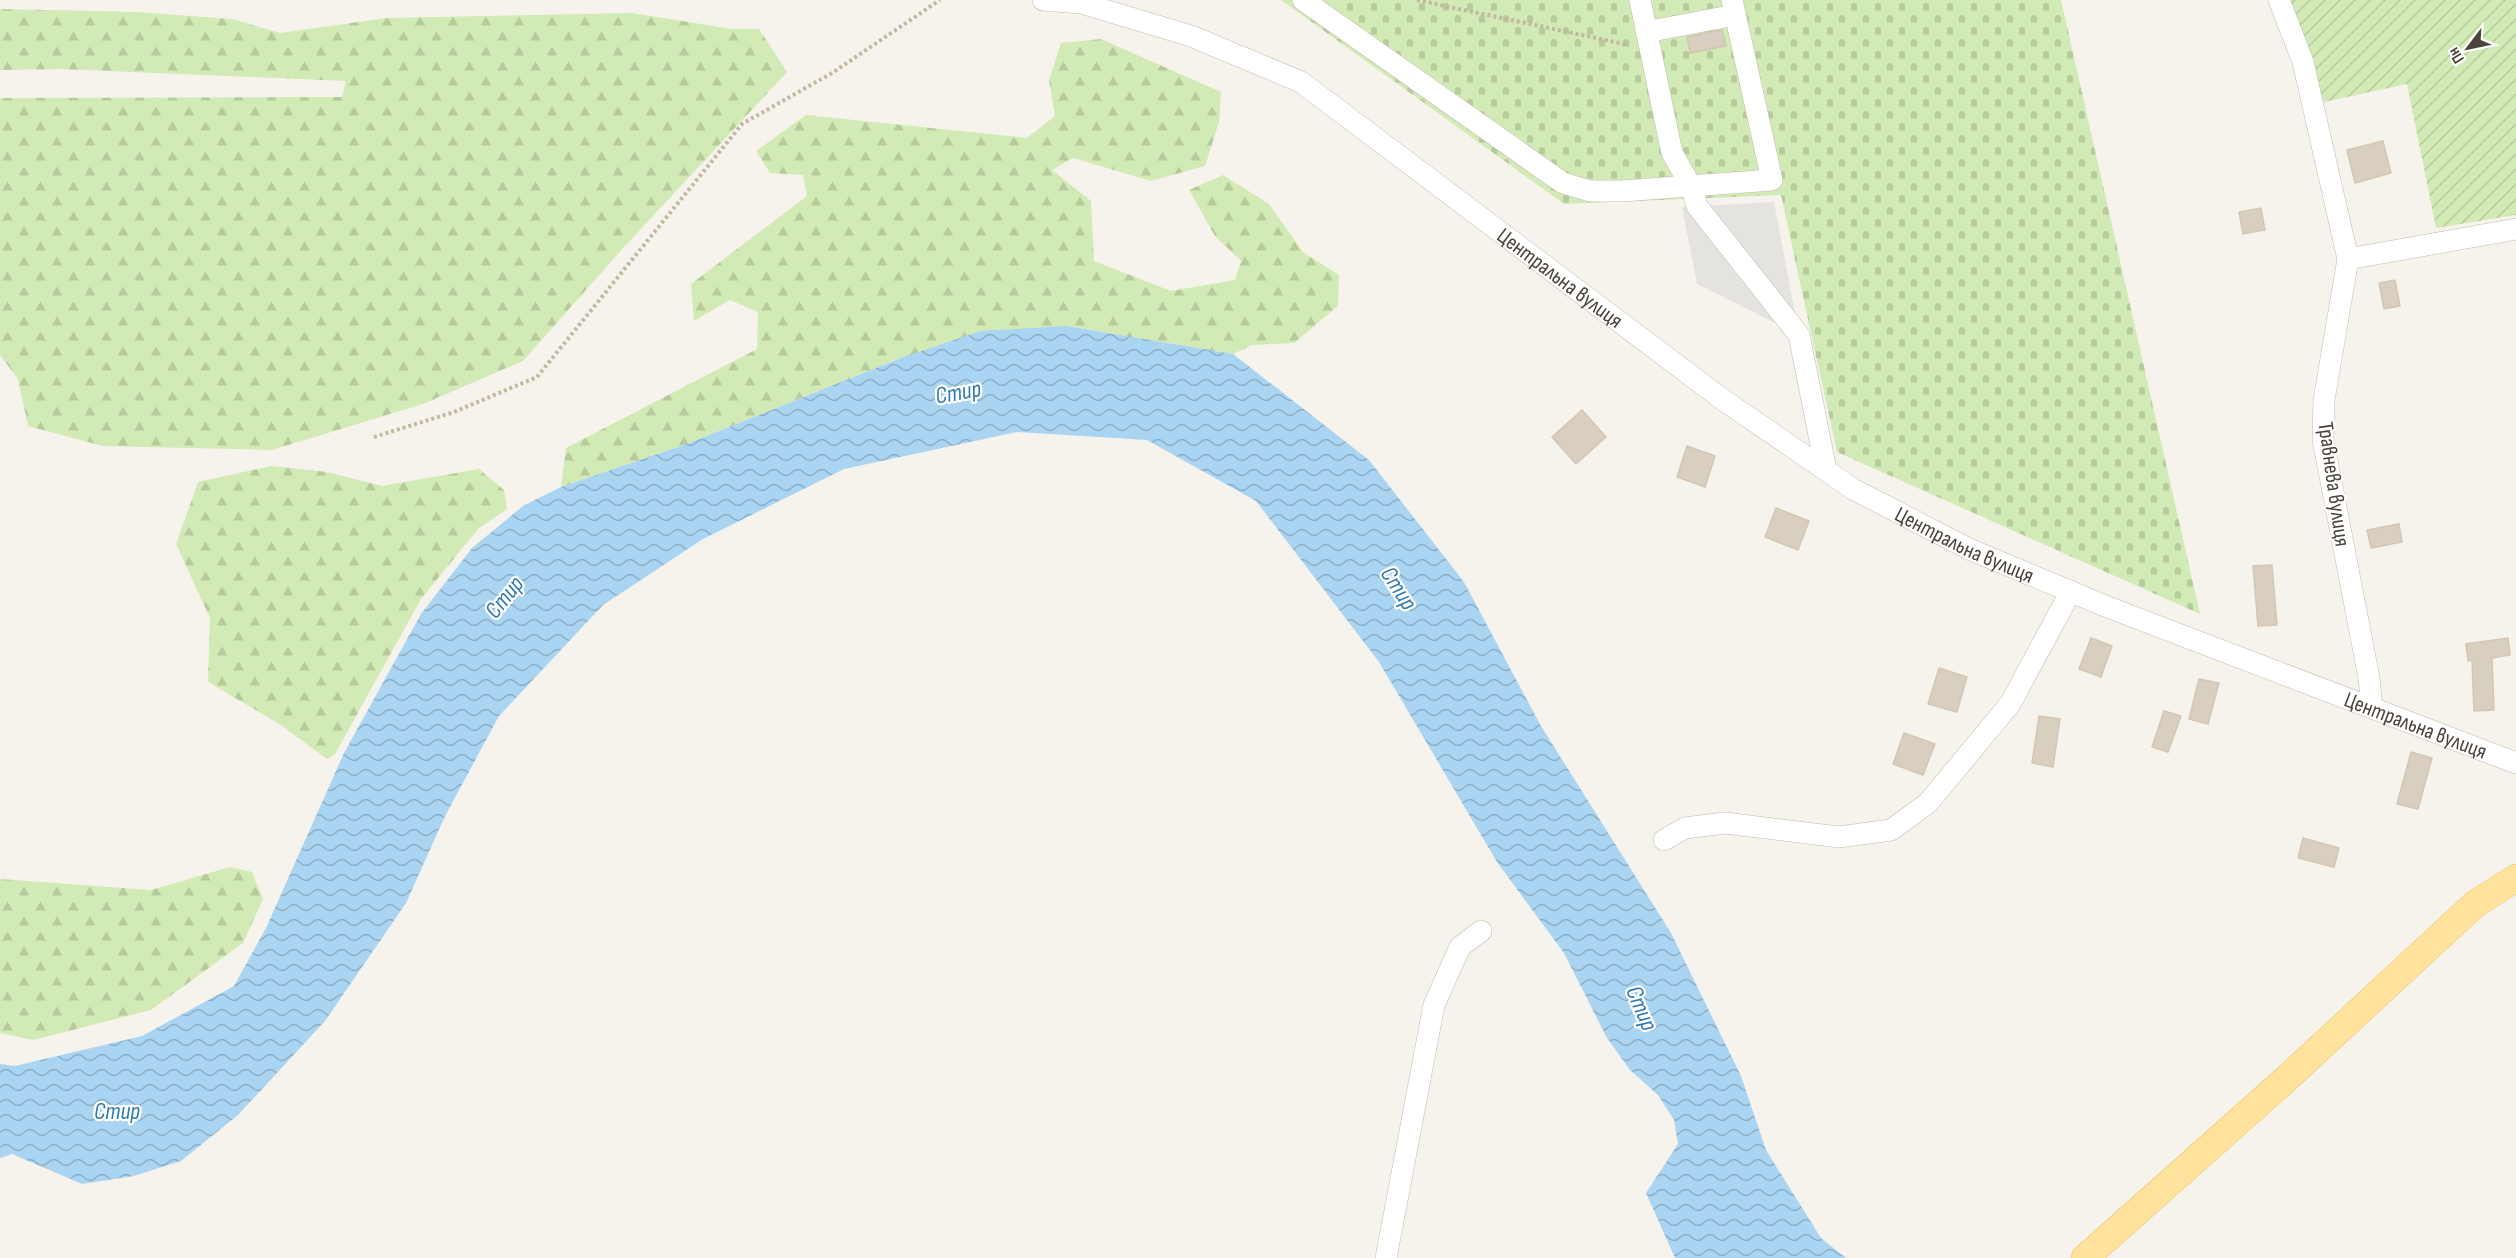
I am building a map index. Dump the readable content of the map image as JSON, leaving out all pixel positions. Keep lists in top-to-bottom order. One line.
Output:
{"streets":{"street":["Центральна вулиця","Травнева вулиця"]},"crossings":[["Центральна вулиця","Травнева вулиця"]],"water":["Стир"],"north":"bottom left"}
